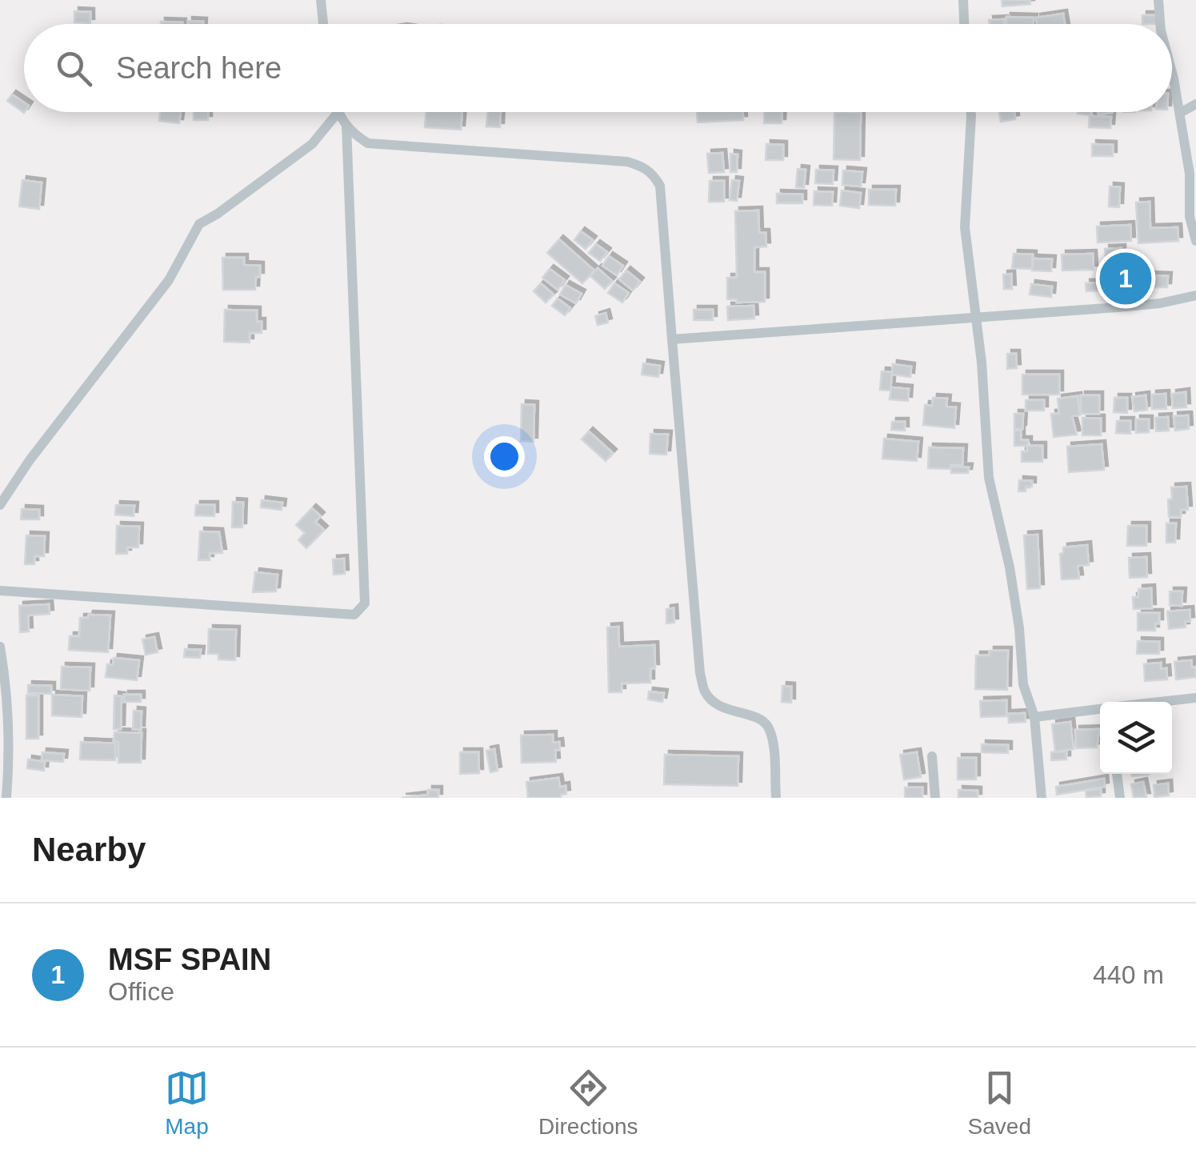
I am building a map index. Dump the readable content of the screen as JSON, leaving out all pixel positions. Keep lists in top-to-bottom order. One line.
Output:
{"page":{"search":"Search here","pins":"1","heading":"Nearby","list":[{"mark":"1","name":"MSF SPAIN","note":"Office","value":"440 m"}],"nav":["Map","Directions","Saved"]}}
